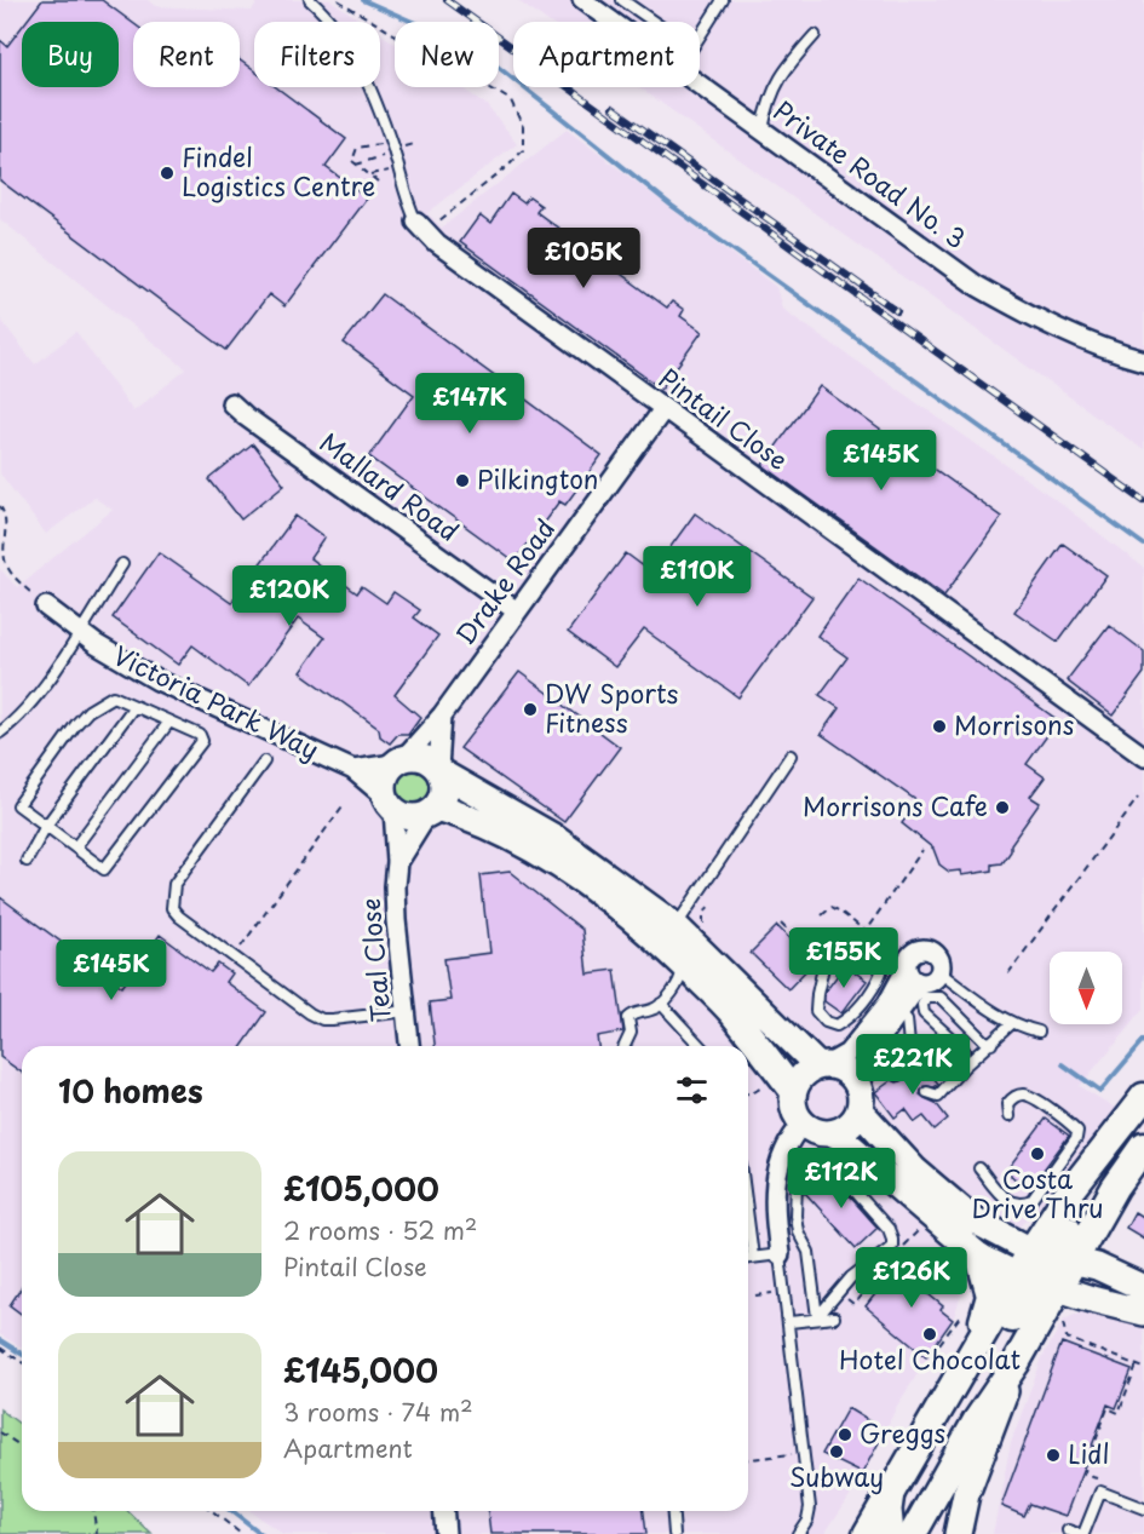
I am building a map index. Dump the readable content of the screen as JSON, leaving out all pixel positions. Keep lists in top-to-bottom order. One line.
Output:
{"streets":{"street":["Private Road No. 3","Pintail Close","Mallard Road","Drake Road","Victoria Park Way","Teal Close"]},"crossings":[["Pintail Close","Drake Road"],["Mallard Road","Drake Road"],["Drake Road","Victoria Park Way"],["Drake Road","Teal Close"],["Victoria Park Way","Teal Close"]],"places":["Findel Logistics Centre","Pilkington","DW Sports Fitness","Morrisons","Morrisons Cafe","Costa Drive Thru","Hotel Chocolat","Greggs","Subway","Lidl"],"north":"bottom","page":{"chip":["Buy","Rent","Filters","New","Apartment"],"price":["£105K","£147K","£145K","£110K","£120K","£155K","£145K","£221K","£112K","£126K"],"heading":"10 homes","list":[{"name":"£105,000","note":"2 rooms · 52 m² · Pintail Close"},{"name":"£145,000","note":"3 rooms · 74 m² · Apartment"}]}}
